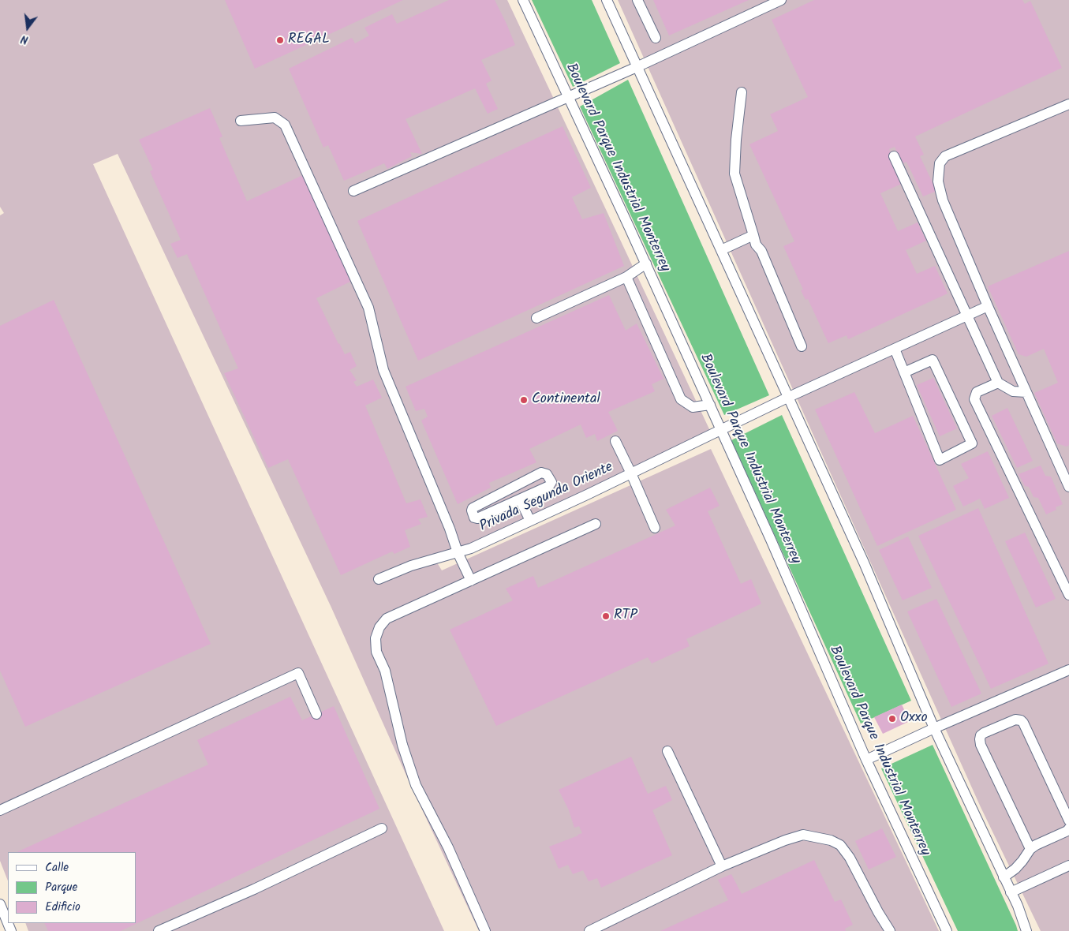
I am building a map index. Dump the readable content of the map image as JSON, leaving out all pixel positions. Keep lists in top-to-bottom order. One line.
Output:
{"streets":{"street":["Boulevard Parque Industrial Monterrey","Privada Segunda Oriente"]},"crossings":[["Boulevard Parque Industrial Monterrey","Privada Segunda Oriente"]],"places":["REGAL","Continental","RTP","Oxxo"],"legend":["Calle","Parque","Edificio"],"north":"bottom"}
